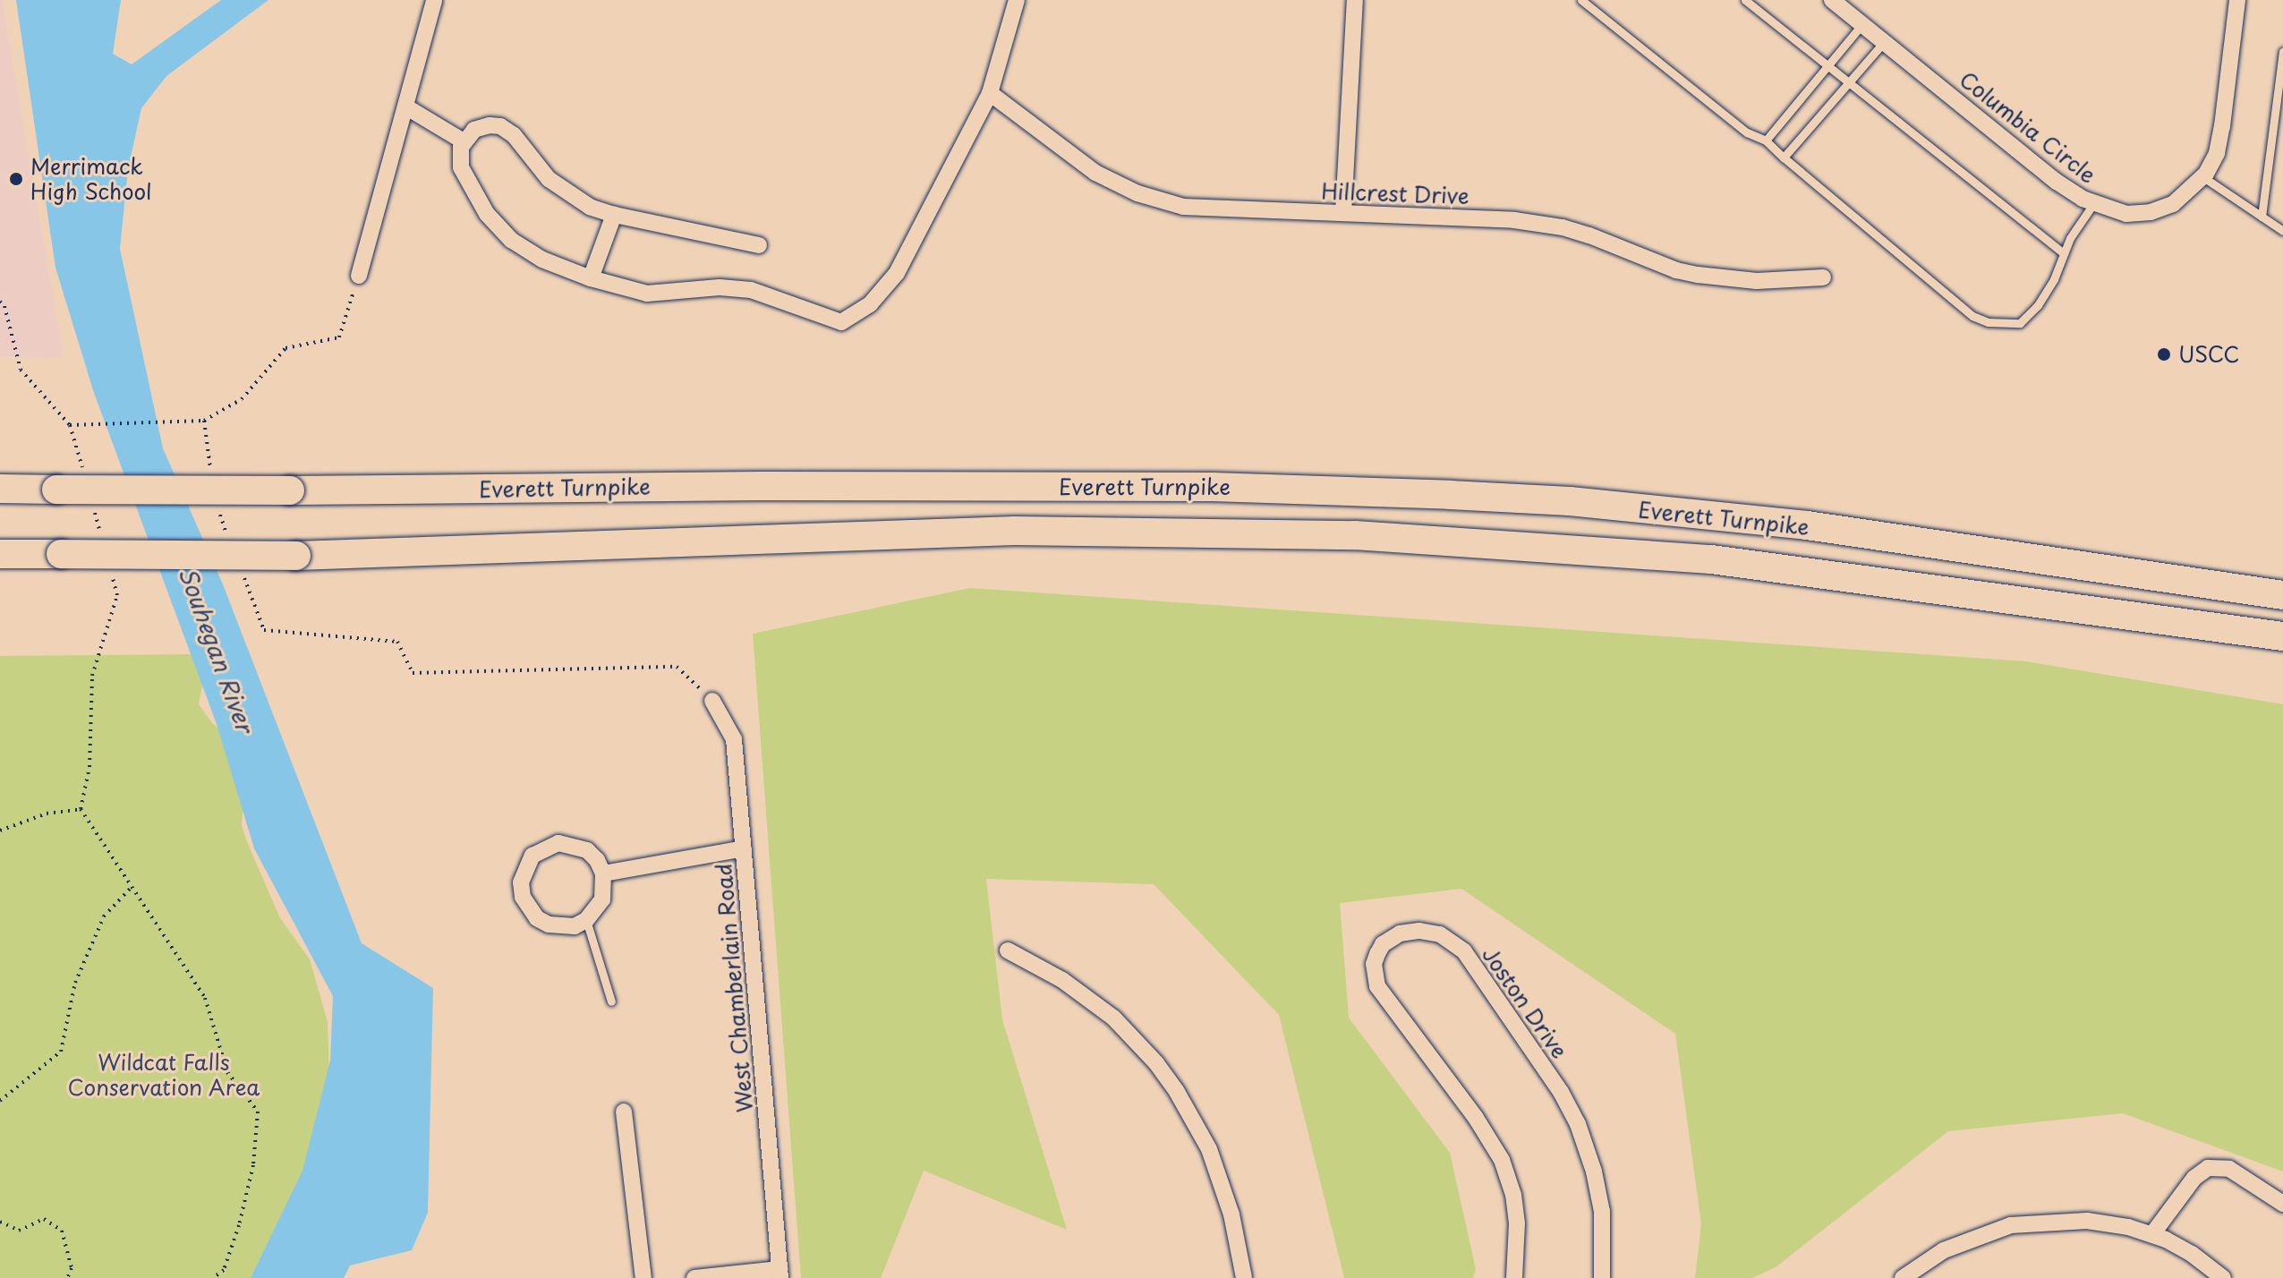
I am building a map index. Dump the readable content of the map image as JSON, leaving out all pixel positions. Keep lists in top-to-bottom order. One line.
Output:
{"streets":{"highway":["Everett Turnpike"],"street":["Columbia Circle","Hillcrest Drive","West Chamberlain Road","Joston Drive"]},"water":["Souhegan River"],"parks":["Wildcat Falls Conservation Area"],"places":["Merrimack High School","USCC"]}
